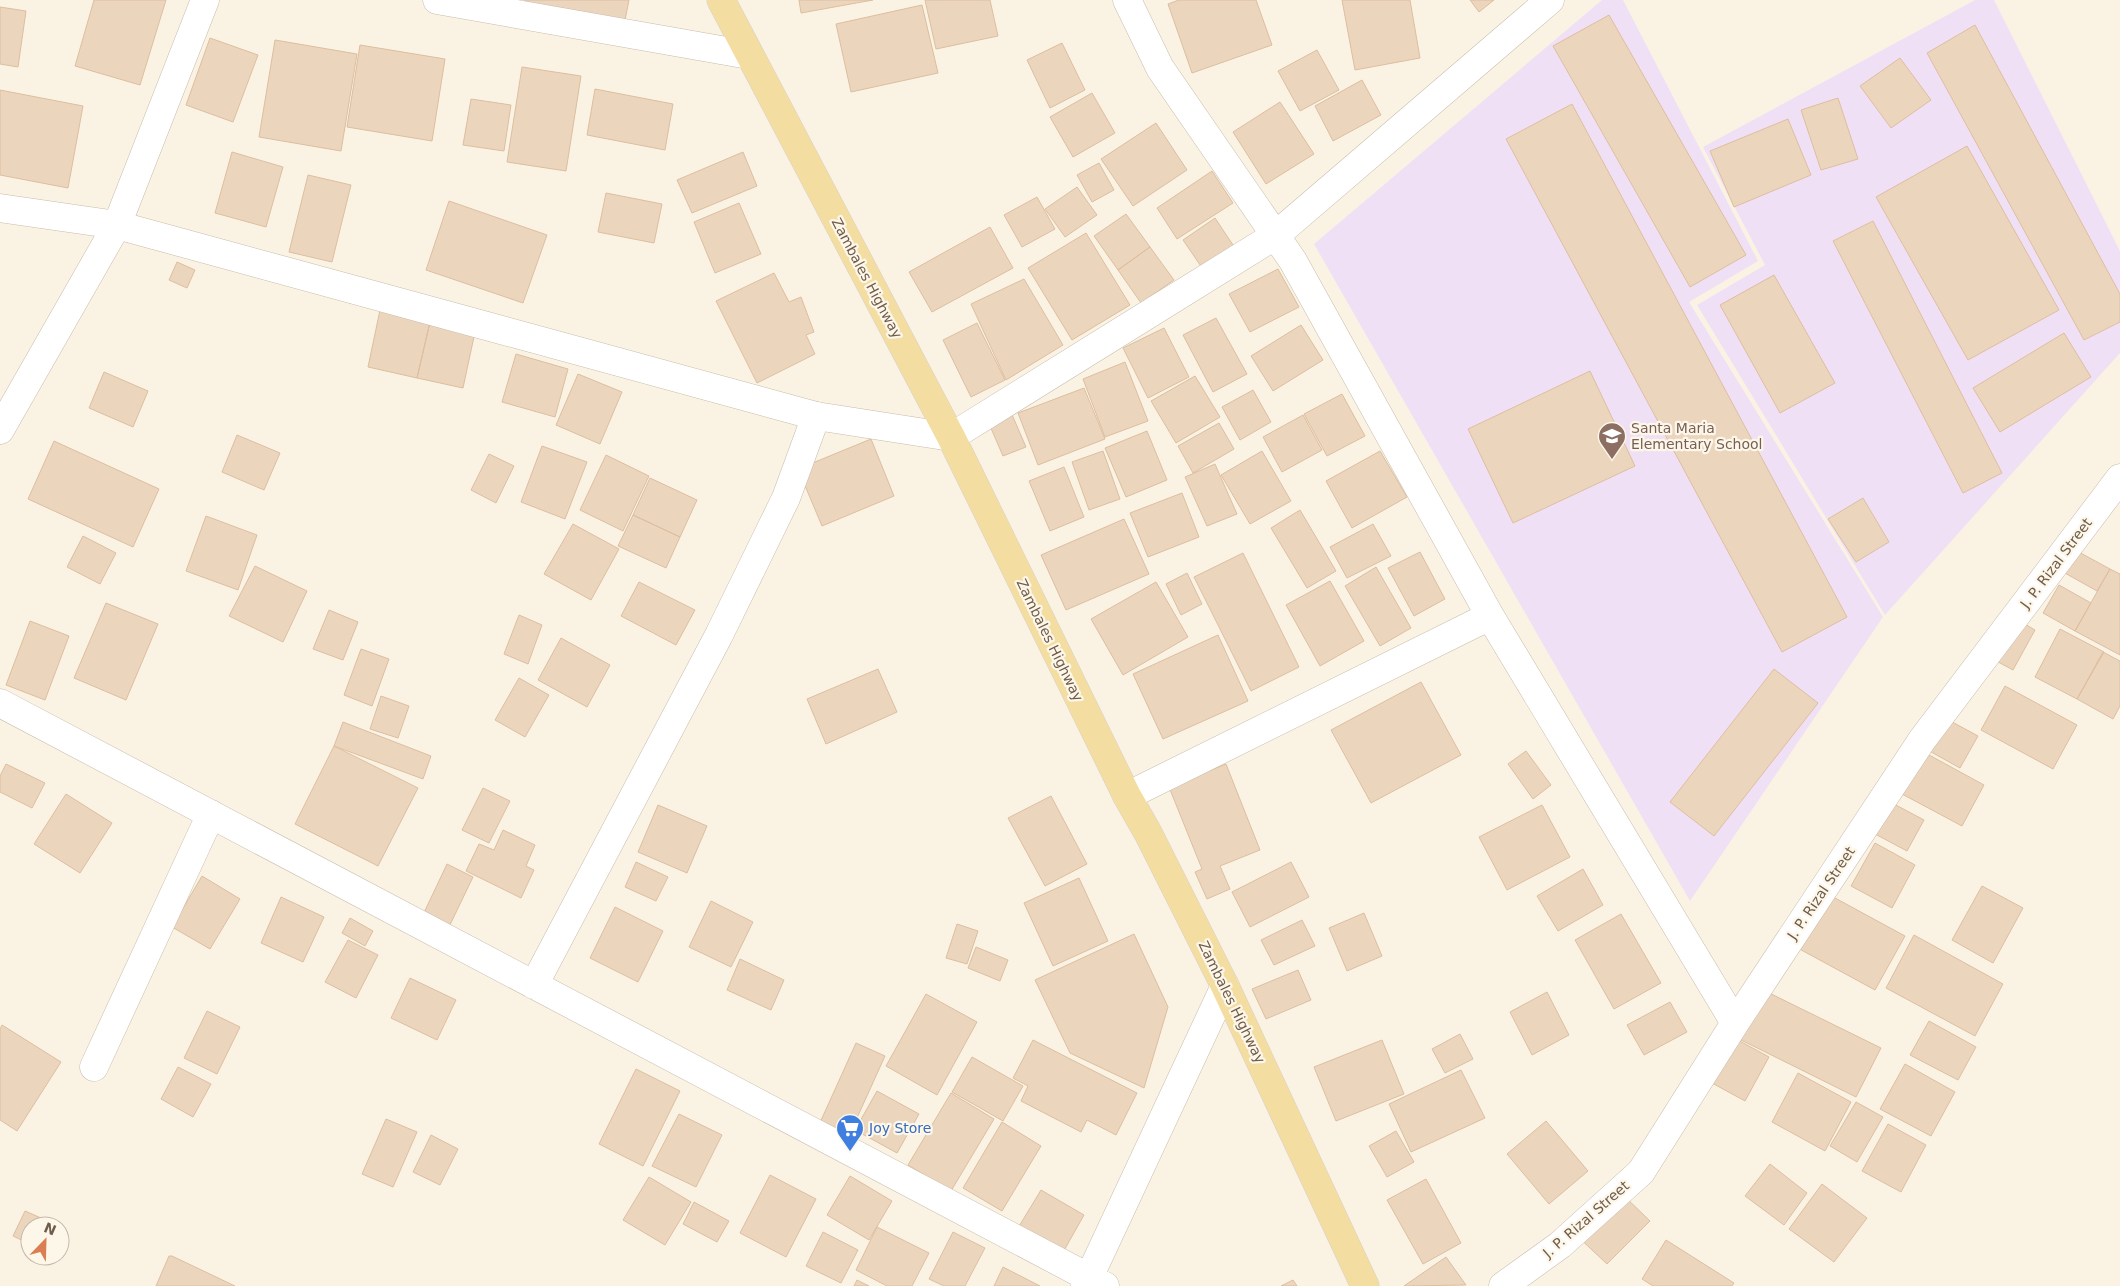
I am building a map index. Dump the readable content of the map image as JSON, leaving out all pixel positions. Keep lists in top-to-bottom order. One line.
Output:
{"streets":{"main road":["Zambales Highway"],"street":["J. P. Rizal Street"]},"places":{"school or university":["Santa Maria Elementary School"],"supermarket":["Joy Store"]},"north":"top right"}
